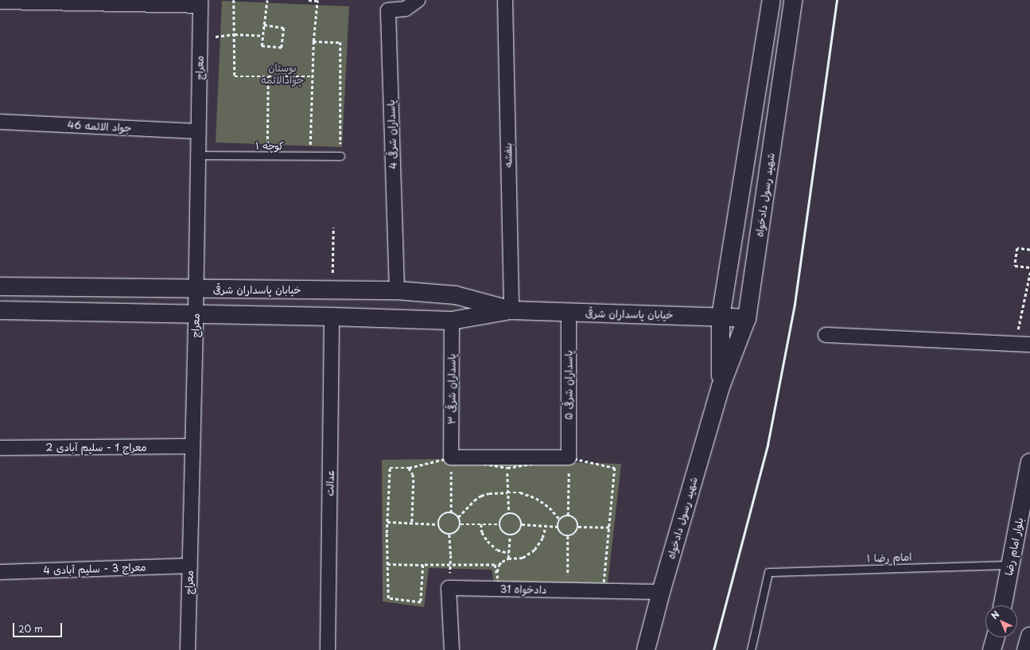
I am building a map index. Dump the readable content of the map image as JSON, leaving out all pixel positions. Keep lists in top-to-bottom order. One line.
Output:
{"streets":{"street":["معراج","جواد الائمه 46","پاسداران شرقی 4","بنفشه","شهید رسول دادخواه","خیابان پاسداران شرقی","پاسداران شرقی ۵","پاسداران شرقی ۳","معراج 1 - سلیم آبادی 2","عدالت","بلوار امام رضا","معراج 3 - سلیم آبادی 4","دادخواه 31"],"lane":["کوچه ۱","امام رضا ۱"]},"crossings":[["معراج","جواد الائمه 46"],["معراج","کوچه ۱"],["معراج","خیابان پاسداران شرقی"],["معراج","معراج 1 - سلیم آبادی 2"],["معراج","معراج 3 - سلیم آبادی 4"],["پاسداران شرقی 4","خیابان پاسداران شرقی"],["بنفشه","خیابان پاسداران شرقی"],["شهید رسول دادخواه","خیابان پاسداران شرقی"],["شهید رسول دادخواه","دادخواه 31"],["خیابان پاسداران شرقی","پاسداران شرقی ۵"],["خیابان پاسداران شرقی","پاسداران شرقی ۳"],["خیابان پاسداران شرقی","عدالت"],["بلوار امام رضا","امام رضا ۱"]],"parks":["بوستان جوادالائمه"],"scale_bar":"20 m","north":"top left"}
